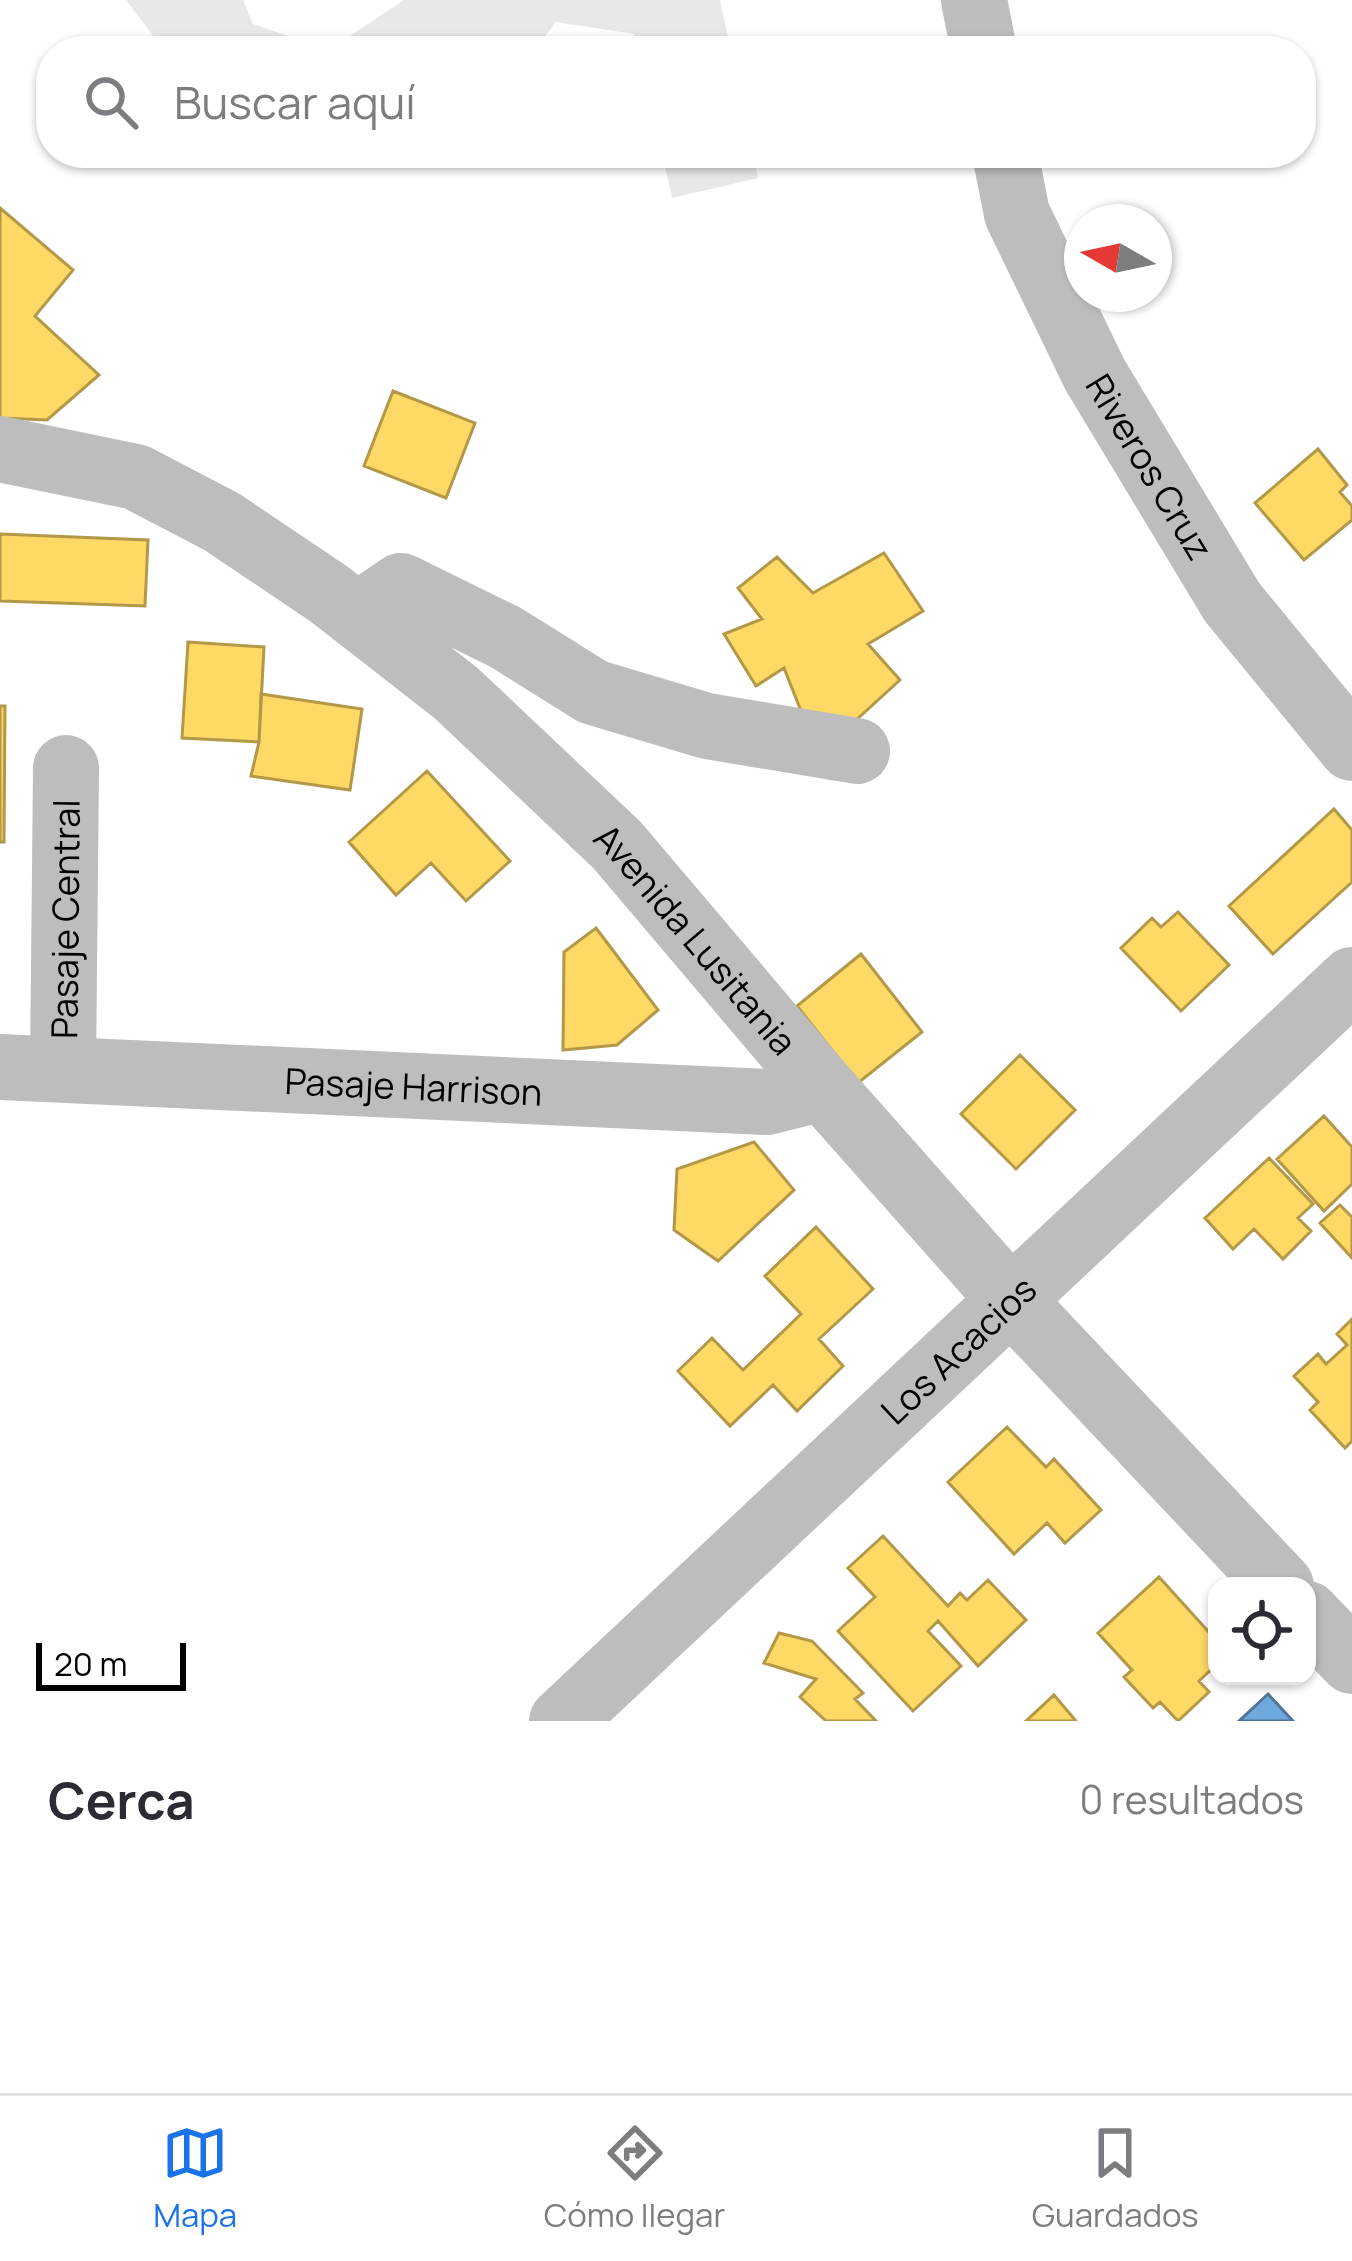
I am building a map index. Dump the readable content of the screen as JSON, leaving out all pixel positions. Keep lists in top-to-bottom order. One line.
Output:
{"streets":{"street":["Riveros Cruz","Pasaje Central","Avenida Lusitania","Pasaje Harrison","Los Acacios"]},"crossings":[["Pasaje Central","Pasaje Harrison"],["Avenida Lusitania","Pasaje Harrison"],["Avenida Lusitania","Los Acacios"]],"scale_bar":"20 m","north":"left","page":{"search":"Buscar aquí","scale":"20 m","heading":["Cerca","0 resultados"],"nav":["Mapa","Cómo llegar","Guardados"]}}
